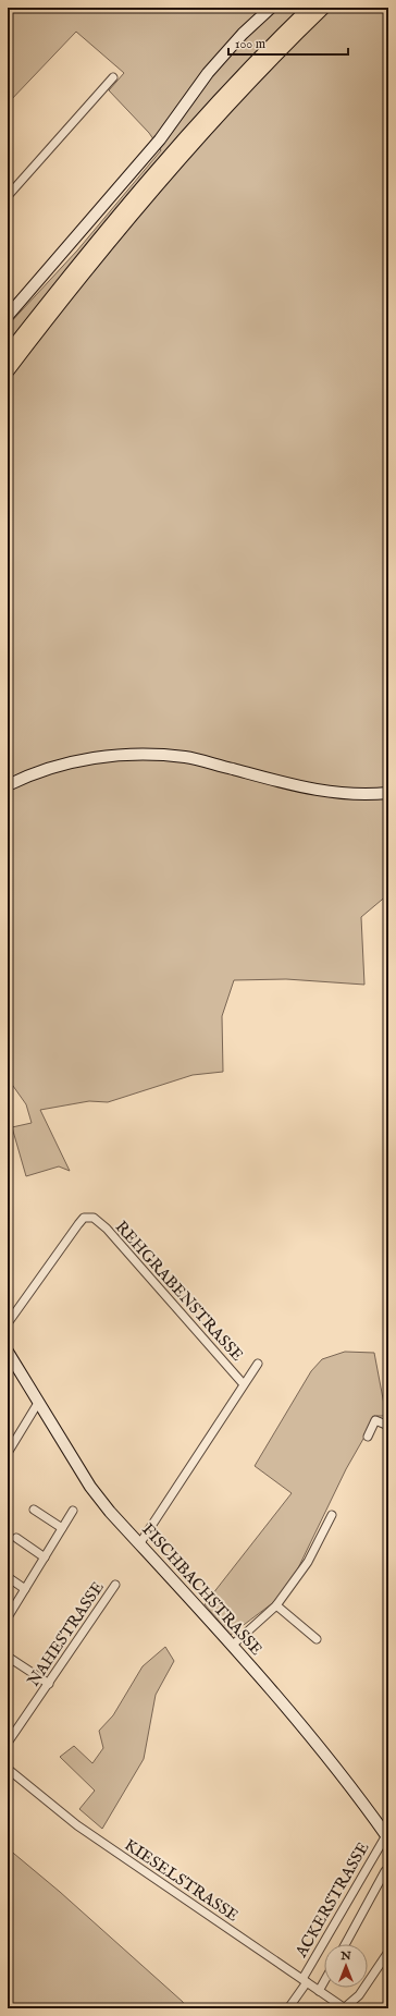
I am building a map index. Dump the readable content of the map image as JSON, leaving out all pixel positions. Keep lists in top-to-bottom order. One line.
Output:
{"streets":{"street":["REHGRABENSTRASSE","FISCHBACHSTRASSE","NAHESTRASSE","KIESELSTRASSE","ACKERSTRASSE"]},"crossings":[["REHGRABENSTRASSE","FISCHBACHSTRASSE"],["FISCHBACHSTRASSE","ACKERSTRASSE"],["KIESELSTRASSE","ACKERSTRASSE"]],"scale_bar":"100 m","north":"top"}
